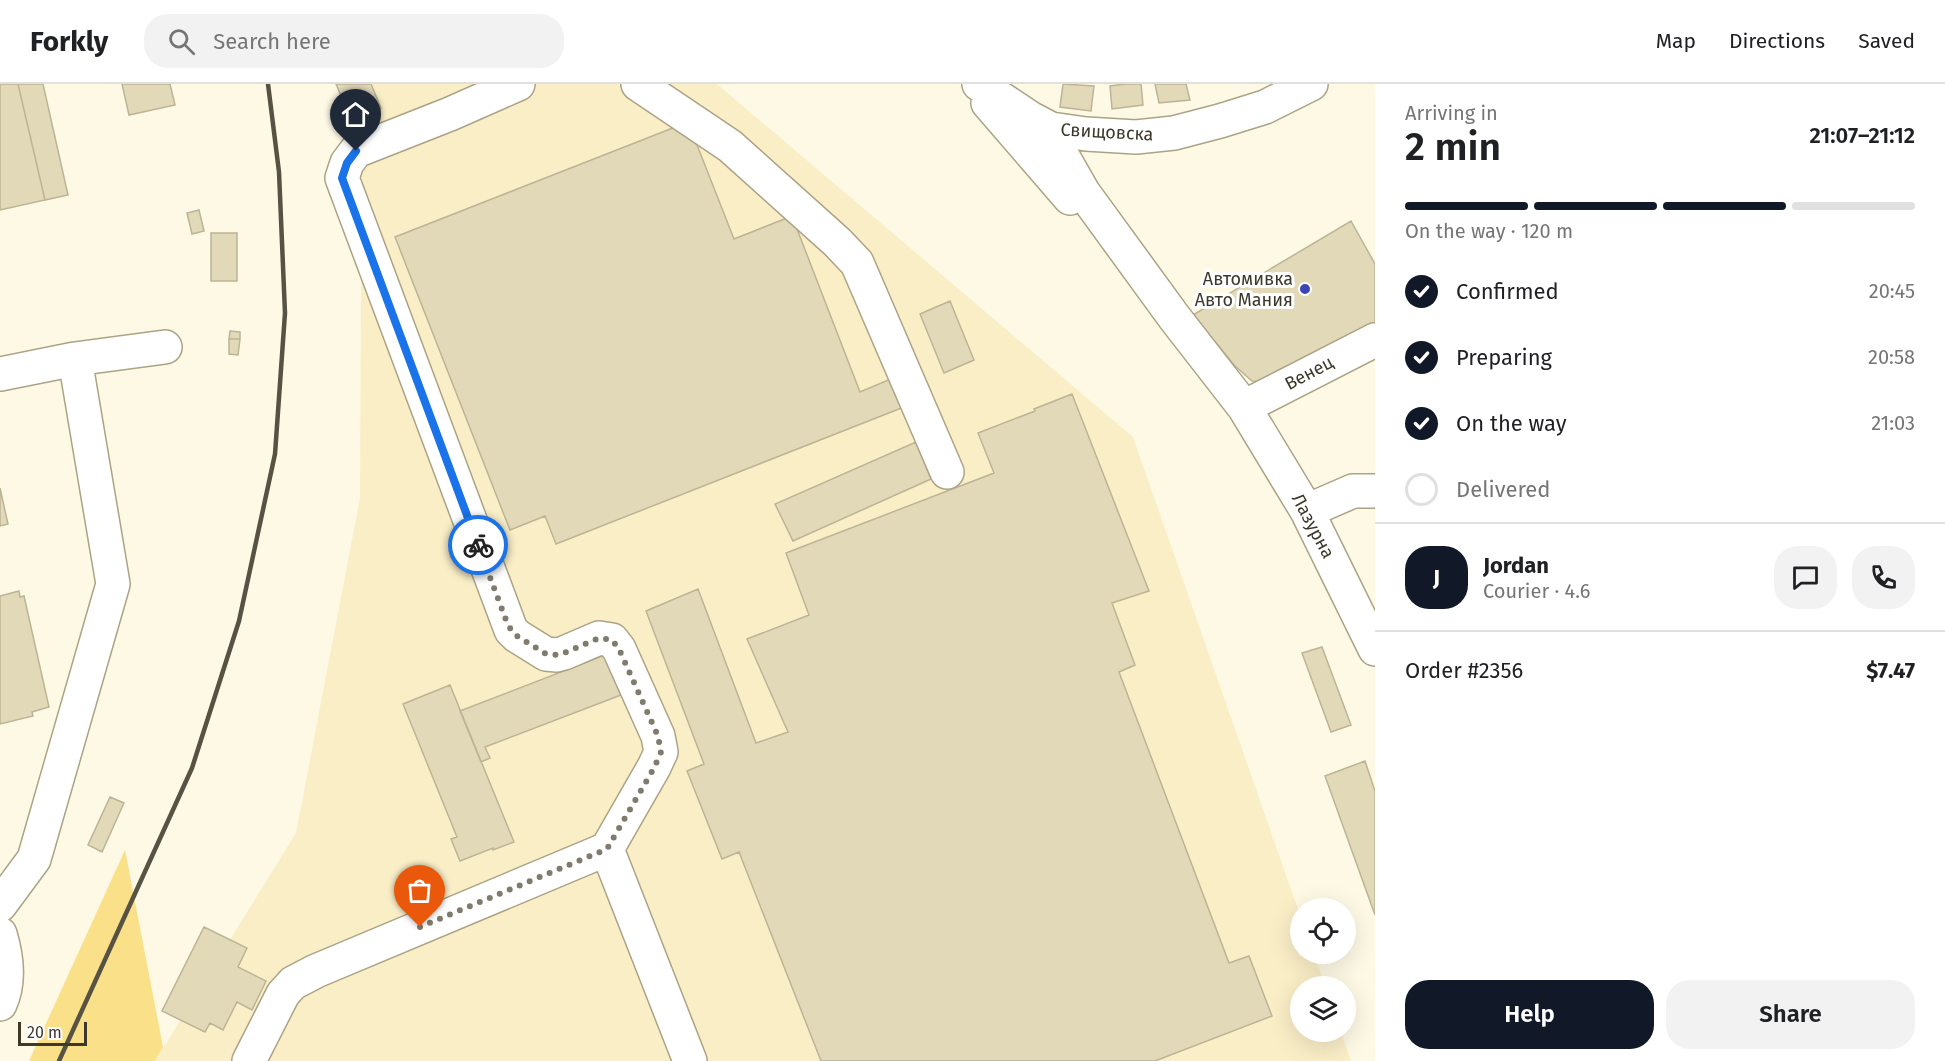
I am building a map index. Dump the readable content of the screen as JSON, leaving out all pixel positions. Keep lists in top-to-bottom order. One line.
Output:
{"streets":{"street":["Свищовска","Венец","Лазурна"]},"crossings":[["Венец","Лазурна"]],"places":["Автомивка Авто Мания"],"scale_bar":"20 m","page":{"header":"Forkly","search":"Search here","nav":["Map","Directions","Saved"],"heading":["2 min","Arriving in","21:07–21:12"],"panel":["Jordan","Courier · 4.6","Order #2356","$7.47"],"bar":"On the way · 120 m","list":[["Confirmed","20:45"],["Preparing","20:58"],["On the way","21:03"],"Delivered"],"round":"J","buttons":["Help","Share"],"scale":"20 m"}}
